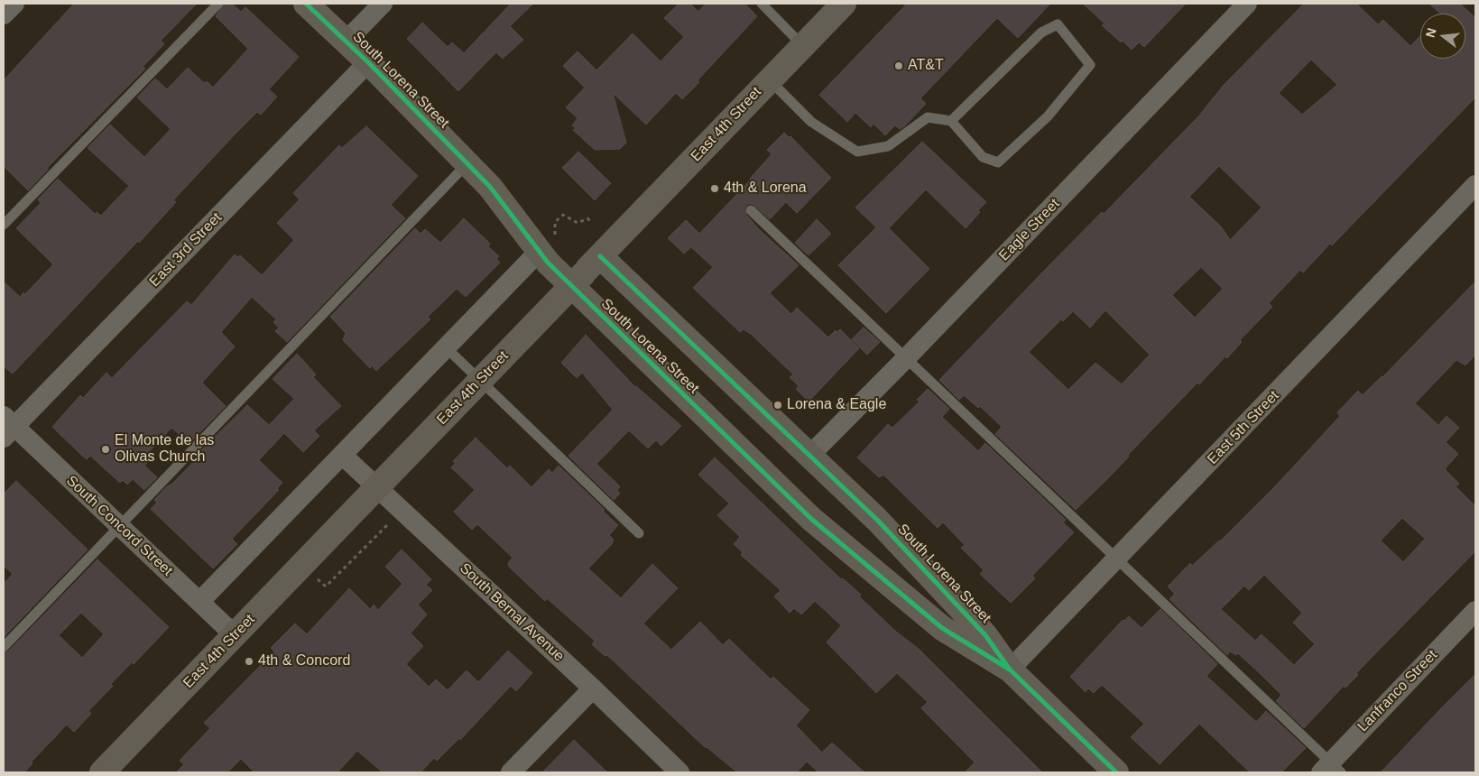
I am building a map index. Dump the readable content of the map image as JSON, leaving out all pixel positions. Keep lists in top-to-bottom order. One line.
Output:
{"streets":{"main road":["South Lorena Street","East 4th Street"],"street":["Eagle Street","East 3rd Street","East 5th Street","South Concord Street","South Bernal Avenue","Lanfranco Street"]},"crossings":[["South Lorena Street","East 4th Street"],["South Lorena Street","Eagle Street"],["South Lorena Street","East 3rd Street"],["South Lorena Street","East 5th Street"],["East 4th Street","South Concord Street"],["East 3rd Street","South Concord Street"]],"places":["AT&T","4th & Lorena","Lorena & Eagle","El Monte de las Olivas Church","4th & Concord"],"north":"left"}
